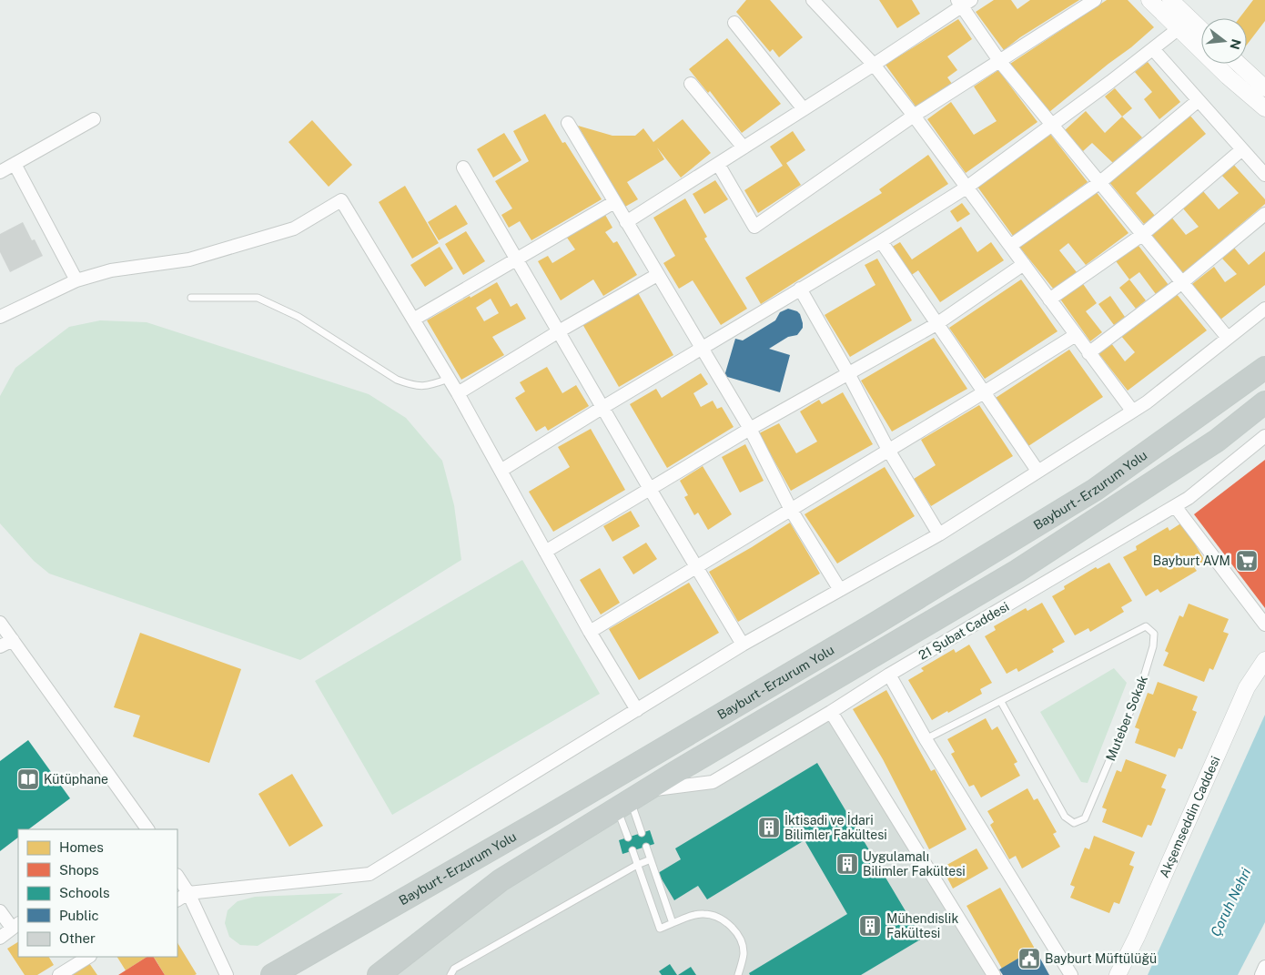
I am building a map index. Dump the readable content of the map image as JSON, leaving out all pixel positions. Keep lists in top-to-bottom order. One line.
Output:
{"streets":{"highway":["Bayburt - Erzurum Yolu"],"street":["21 Şubat Caddesi","Akşemseddin Caddesi"],"lane":["Muteber Sokak"]},"crossings":[["Bayburt - Erzurum Yolu","21 Şubat Caddesi"]],"water":["Çoruh Nehri"],"places":{"supermarket":["Bayburt AVM"],"library":["Kütüphane"],"building":["İktisadi ve İdari Bilimler Fakültesi","Uygulamalı Bilimler Fakültesi","Mühendislik Fakültesi"],"public building":["Bayburt Müftülüğü"]},"legend":["Homes","Shops","Schools","Public","Other"],"north":"right"}
